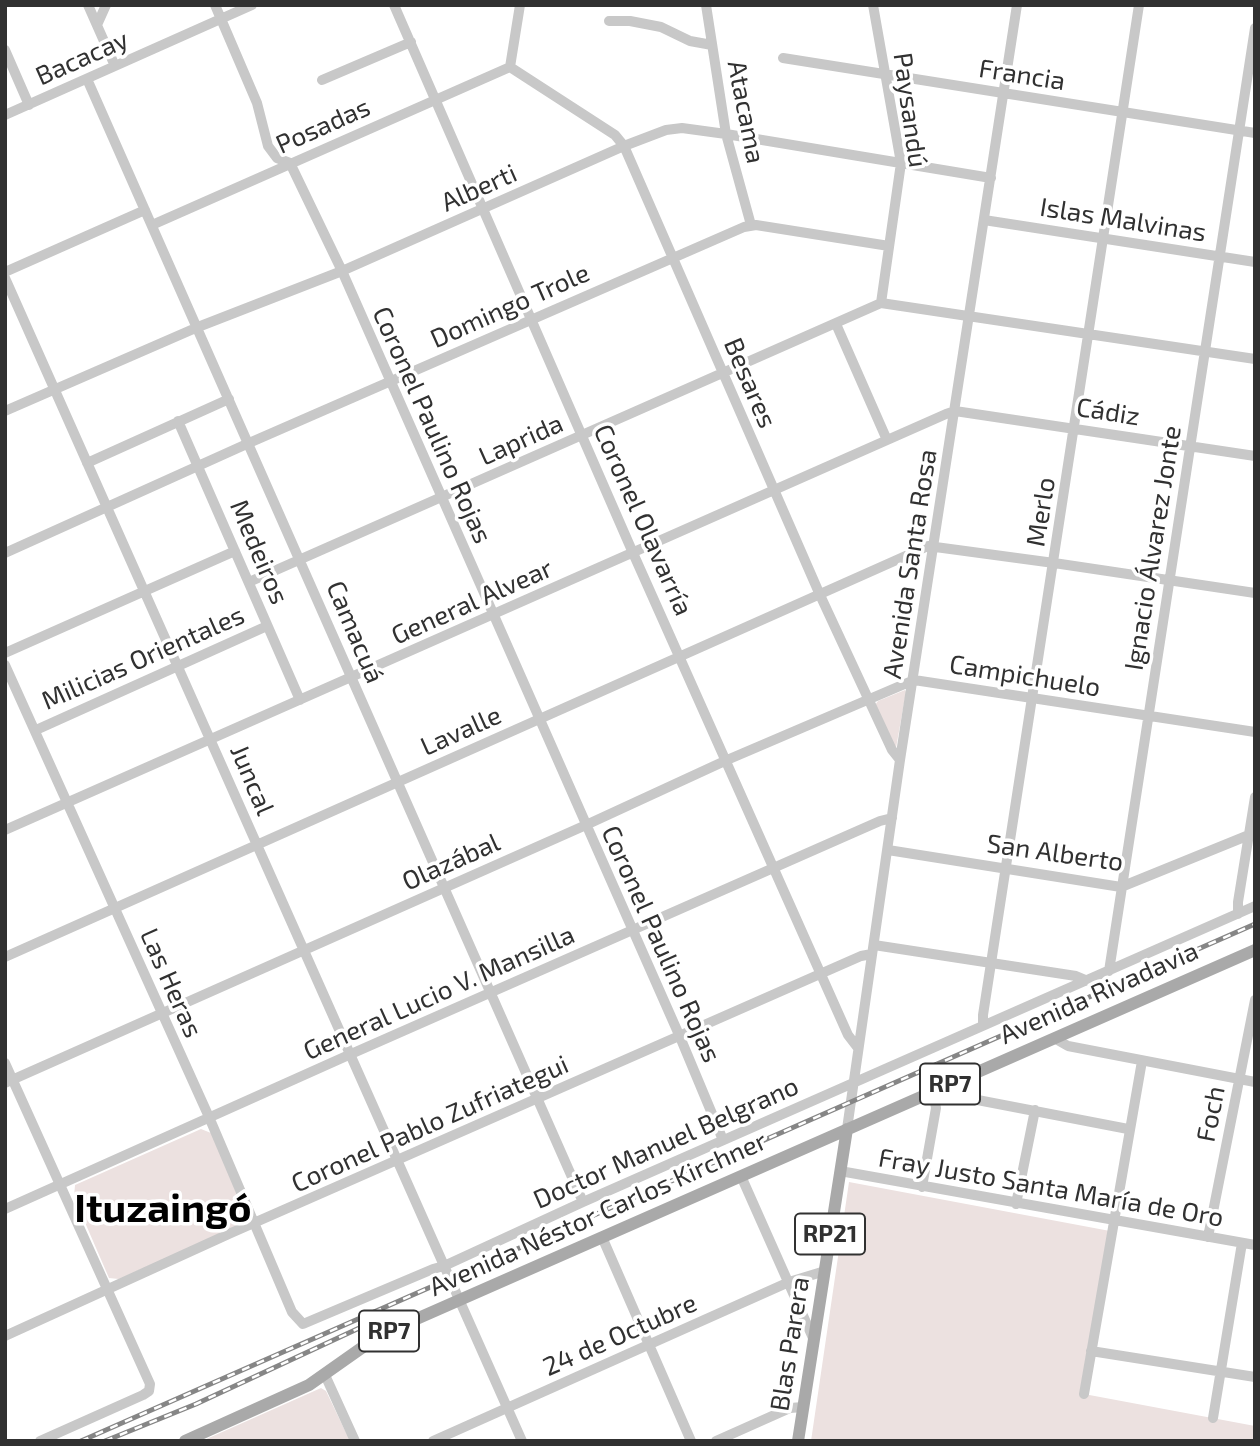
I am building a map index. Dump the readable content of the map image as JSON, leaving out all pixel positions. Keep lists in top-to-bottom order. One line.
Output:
{"streets":{"main road":["Avenida Rivadavia","RP7","Avenida Néstor Carlos Kirchner","RP21","Blas Parera"],"street":["Bacacay","Francia","Paysandú","Atacama","Posadas","Alberti","Islas Malvinas","Domingo Trole","Besares","Cádiz","Coronel Paulino Rojas","Laprida","Merlo","Coronel Olavarría","Ignacio Álvarez Jonte","Medeiros","Avenida Santa Rosa","General Alvear","Camacuá","Milicias Orientales","Campichuelo","Lavalle","Juncal","San Alberto","Olazábal","Las Heras","General Lucio V. Mansilla","Foch","Coronel Pablo Zufriategui","Doctor Manuel Belgrano","Fray Justo Santa María de Oro","24 de Octubre"]},"crossings":[["Bacacay","Coronel Paulino Rojas"],["Bacacay","Camacuá"],["Francia","Paysandú"],["Francia","Merlo"],["Francia","Ignacio Álvarez Jonte"],["Francia","Avenida Santa Rosa"],["Paysandú","Alberti"],["Paysandú","Laprida"],["Atacama","Alberti"],["Atacama","Domingo Trole"],["Posadas","Besares"],["Posadas","Coronel Paulino Rojas"],["Posadas","Coronel Olavarría"],["Posadas","Camacuá"],["Alberti","Besares"],["Alberti","Coronel Paulino Rojas"],["Alberti","Coronel Olavarría"],["Alberti","Avenida Santa Rosa"],["Alberti","Camacuá"],["Alberti","Juncal"],["Islas Malvinas","Merlo"],["Islas Malvinas","Ignacio Álvarez Jonte"],["Islas Malvinas","Avenida Santa Rosa"],["Domingo Trole","Besares"],["Domingo Trole","Coronel Paulino Rojas"],["Domingo Trole","Coronel Olavarría"],["Domingo Trole","Medeiros"],["Domingo Trole","Camacuá"],["Domingo Trole","Juncal"],["Besares","Laprida"],["Besares","Avenida Santa Rosa"],["Besares","General Alvear"],["Besares","Lavalle"],["Besares","Olazábal"],["Cádiz","Merlo"],["Cádiz","Ignacio Álvarez Jonte"],["Cádiz","Avenida Santa Rosa"],["Cádiz","General Alvear"],["Coronel Paulino Rojas","Laprida"],["Coronel Paulino Rojas","General Alvear"],["Coronel Paulino Rojas","Lavalle"],["Coronel Paulino Rojas","Olazábal"],["Coronel Paulino Rojas","General Lucio V. Mansilla"],["Coronel Paulino Rojas","Coronel Pablo Zufriategui"],["Coronel Paulino Rojas","Doctor Manuel Belgrano"],["Laprida","Coronel Olavarría"],["Laprida","Medeiros"],["Laprida","Camacuá"],["Merlo","Campichuelo"],["Merlo","San Alberto"],["Merlo","Avenida Rivadavia"],["Coronel Olavarría","Avenida Santa Rosa"],["Coronel Olavarría","General Alvear"],["Coronel Olavarría","Lavalle"],["Coronel Olavarría","Olazábal"],["Coronel Olavarría","General Lucio V. Mansilla"],["Coronel Olavarría","Coronel Pablo Zufriategui"],["Ignacio Álvarez Jonte","Campichuelo"],["Ignacio Álvarez Jonte","San Alberto"],["Ignacio Álvarez Jonte","Avenida Rivadavia"],["Medeiros","General Alvear"],["Medeiros","Milicias Orientales"],["Avenida Santa Rosa","General Alvear"],["Avenida Santa Rosa","Campichuelo"],["Avenida Santa Rosa","Lavalle"],["Avenida Santa Rosa","San Alberto"],["Avenida Santa Rosa","Olazábal"],["Avenida Santa Rosa","General Lucio V. Mansilla"],["Avenida Santa Rosa","Avenida Rivadavia"],["Avenida Santa Rosa","Coronel Pablo Zufriategui"],["Avenida Santa Rosa","Doctor Manuel Belgrano"],["Avenida Santa Rosa","Avenida Néstor Carlos Kirchner"],["Avenida Santa Rosa","Blas Parera"],["General Alvear","Camacuá"],["General Alvear","Juncal"],["General Alvear","Las Heras"],["Camacuá","Lavalle"],["Camacuá","Olazábal"],["Camacuá","General Lucio V. Mansilla"],["Camacuá","Coronel Pablo Zufriategui"],["Camacuá","Doctor Manuel Belgrano"],["Milicias Orientales","Juncal"],["Milicias Orientales","Las Heras"],["Campichuelo","Olazábal"],["Lavalle","Juncal"],["Lavalle","Las Heras"],["Juncal","Olazábal"],["Juncal","General Lucio V. Mansilla"],["Juncal","Coronel Pablo Zufriategui"],["Juncal","Doctor Manuel Belgrano"],["Juncal","Avenida Néstor Carlos Kirchner"],["Juncal","24 de Octubre"],["Olazábal","Las Heras"],["Las Heras","General Lucio V. Mansilla"],["Las Heras","Coronel Pablo Zufriategui"],["Las Heras","Doctor Manuel Belgrano"],["Avenida Rivadavia","Doctor Manuel Belgrano"],["Avenida Rivadavia","Avenida Néstor Carlos Kirchner"],["Avenida Rivadavia","Blas Parera"],["Foch","Fray Justo Santa María de Oro"],["Fray Justo Santa María de Oro","Blas Parera"],["Avenida Néstor Carlos Kirchner","Blas Parera"],["24 de Octubre","Blas Parera"]],"districts":["Ituzaingó"]}
